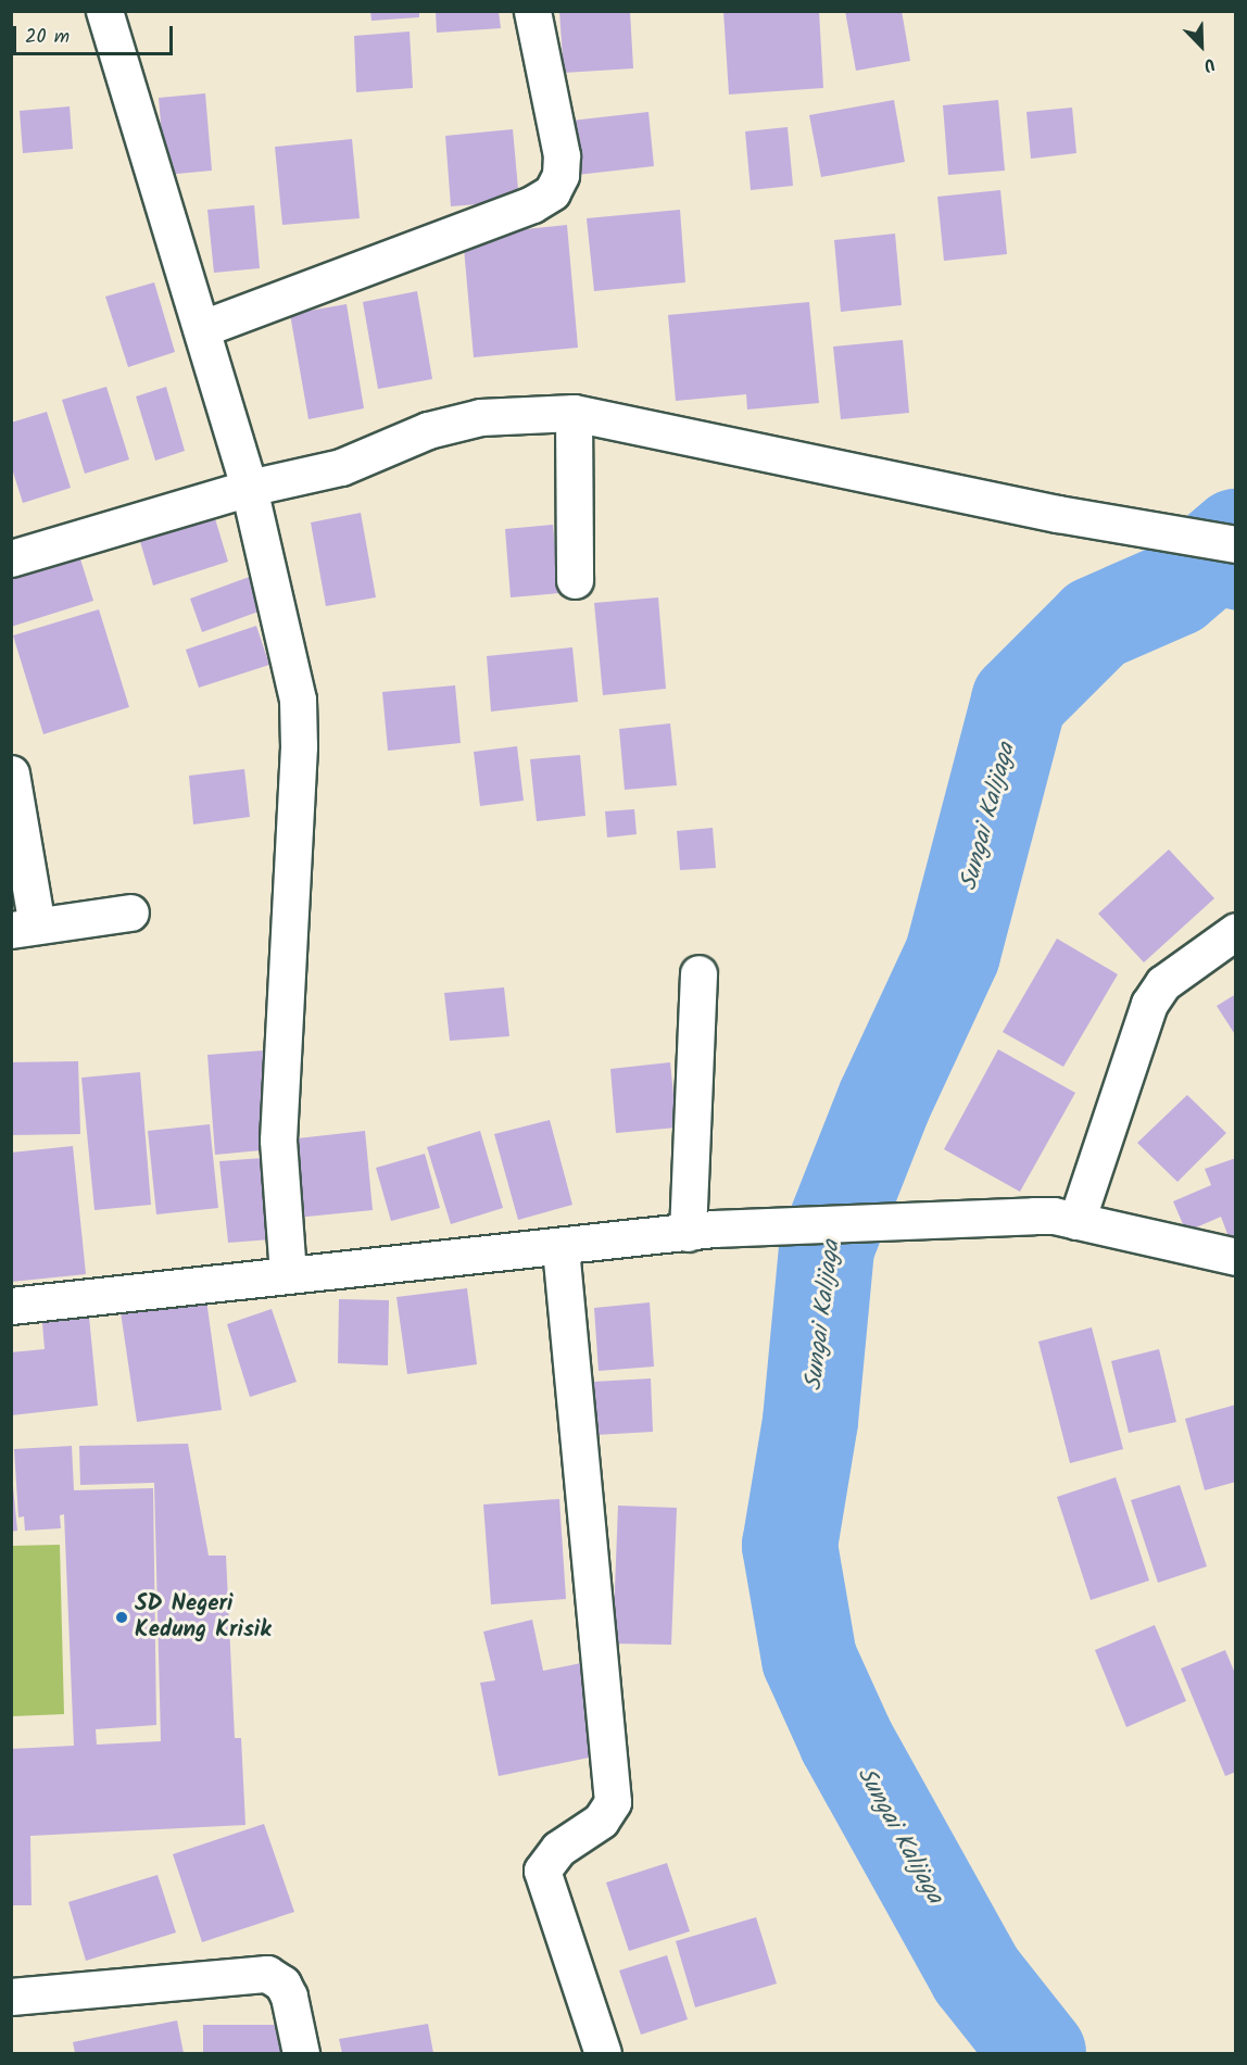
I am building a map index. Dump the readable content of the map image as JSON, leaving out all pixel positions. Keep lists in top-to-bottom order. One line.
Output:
{"water":["Sungai Kalijaga"],"places":["SD Negeri Kedung Krisik"],"scale_bar":"20 m","north":"bottom right"}
